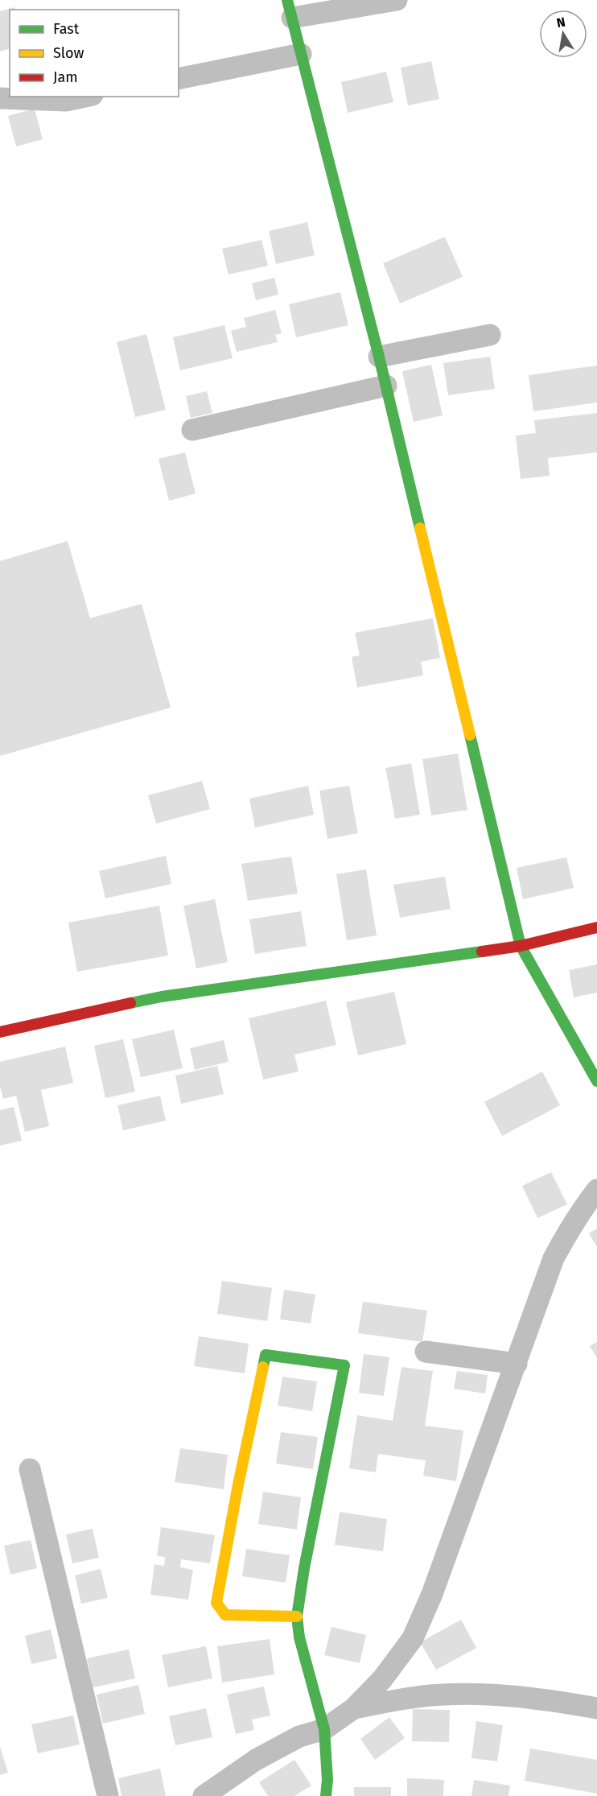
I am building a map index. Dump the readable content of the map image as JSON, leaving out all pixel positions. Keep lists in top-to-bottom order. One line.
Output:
{"legend":["Fast","Slow","Jam"],"north":"top"}
